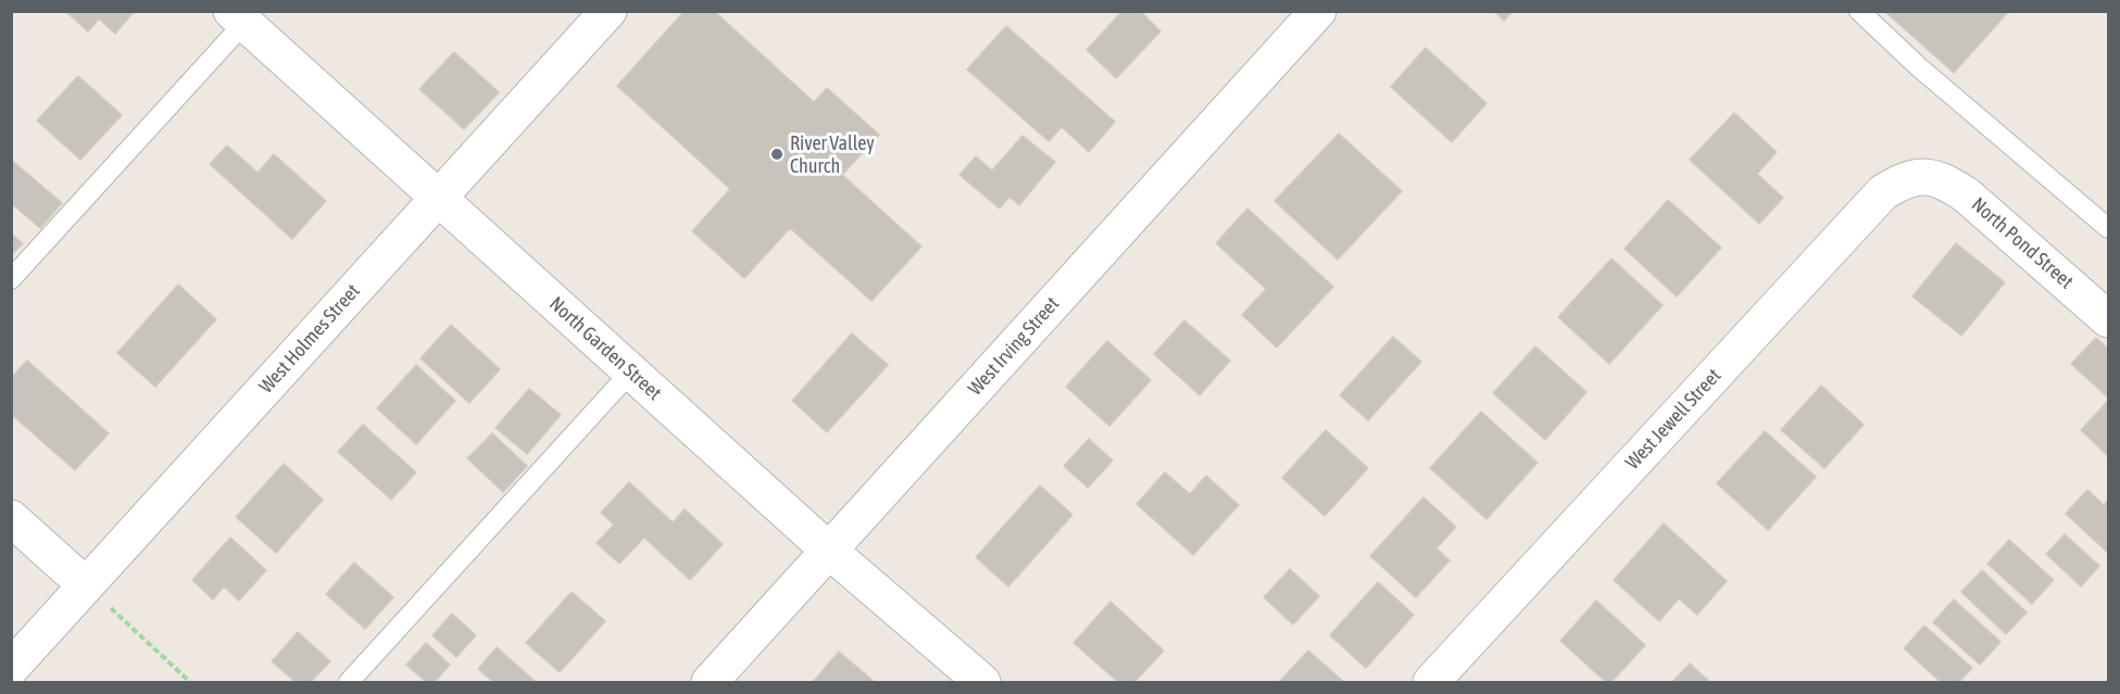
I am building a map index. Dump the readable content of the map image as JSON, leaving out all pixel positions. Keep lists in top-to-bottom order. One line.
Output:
{"streets":{"street":["North Pond Street","West Holmes Street","West Irving Street","North Garden Street","West Jewell Street"]},"crossings":[["North Pond Street","West Jewell Street"],["West Holmes Street","North Garden Street"],["West Irving Street","North Garden Street"]],"places":["River Valley Church"]}
